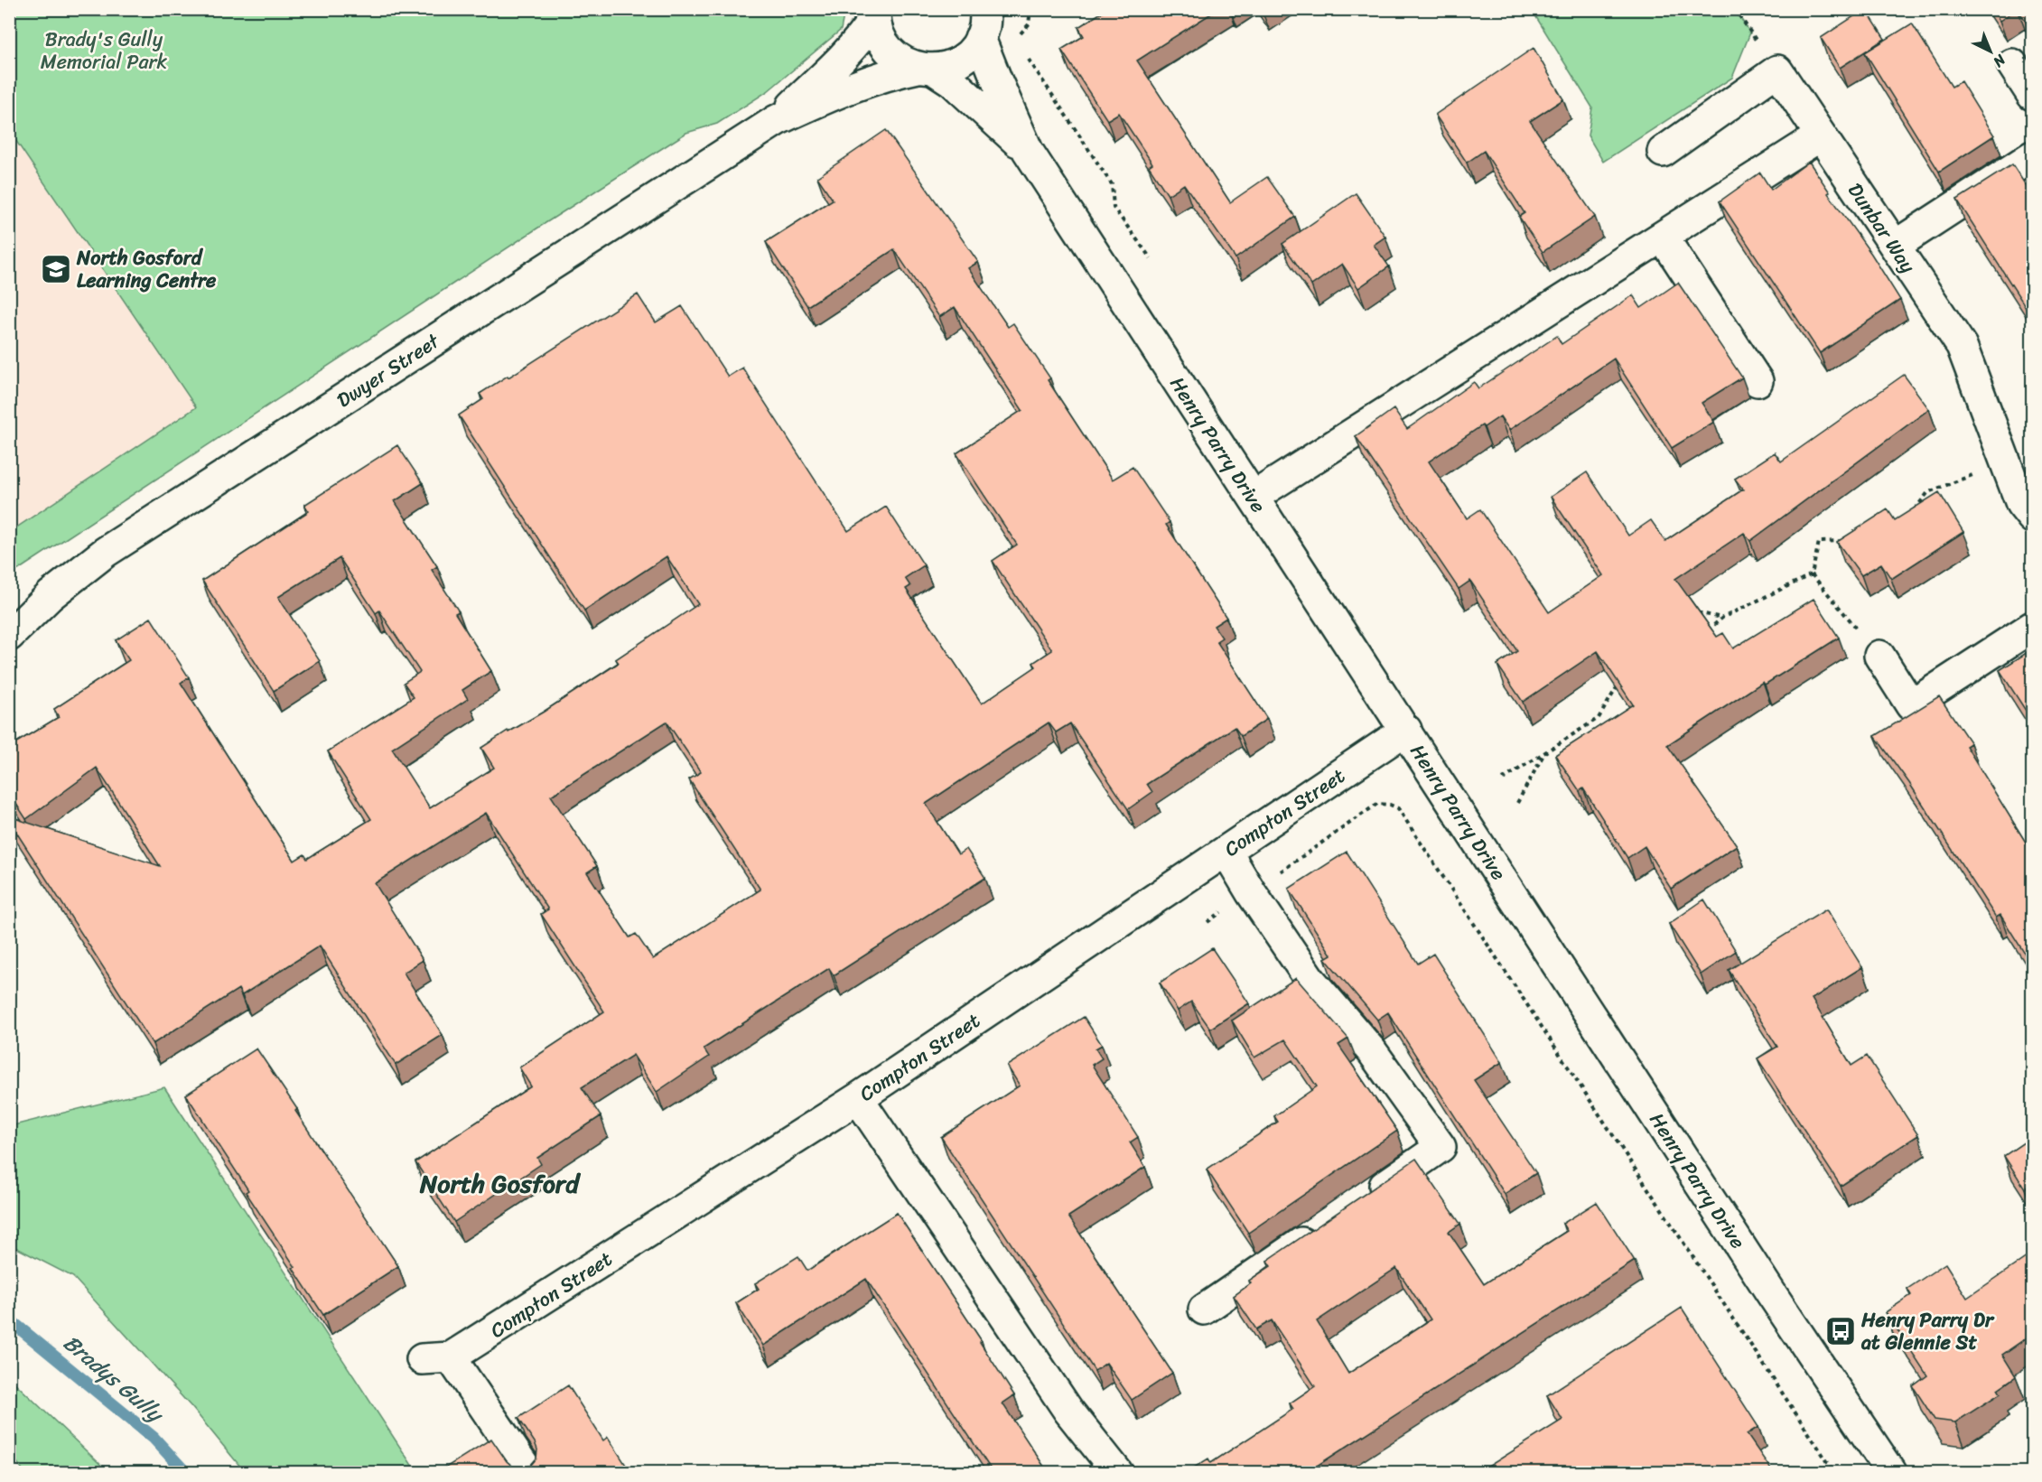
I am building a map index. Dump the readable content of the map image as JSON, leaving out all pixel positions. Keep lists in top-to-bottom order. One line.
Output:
{"streets":{"street":["Dunbar Way","Dwyer Street","Henry Parry Drive","Compton Street"]},"crossings":[["Dwyer Street","Henry Parry Drive"],["Henry Parry Drive","Compton Street"]],"districts":["North Gosford"],"water":["Bradys Gully"],"parks":["Brady's Gully Memorial Park"],"places":{"school or university":["North Gosford Learning Centre"],"bus stop":["Henry Parry Dr at Glennie St"]},"north":"bottom right"}
